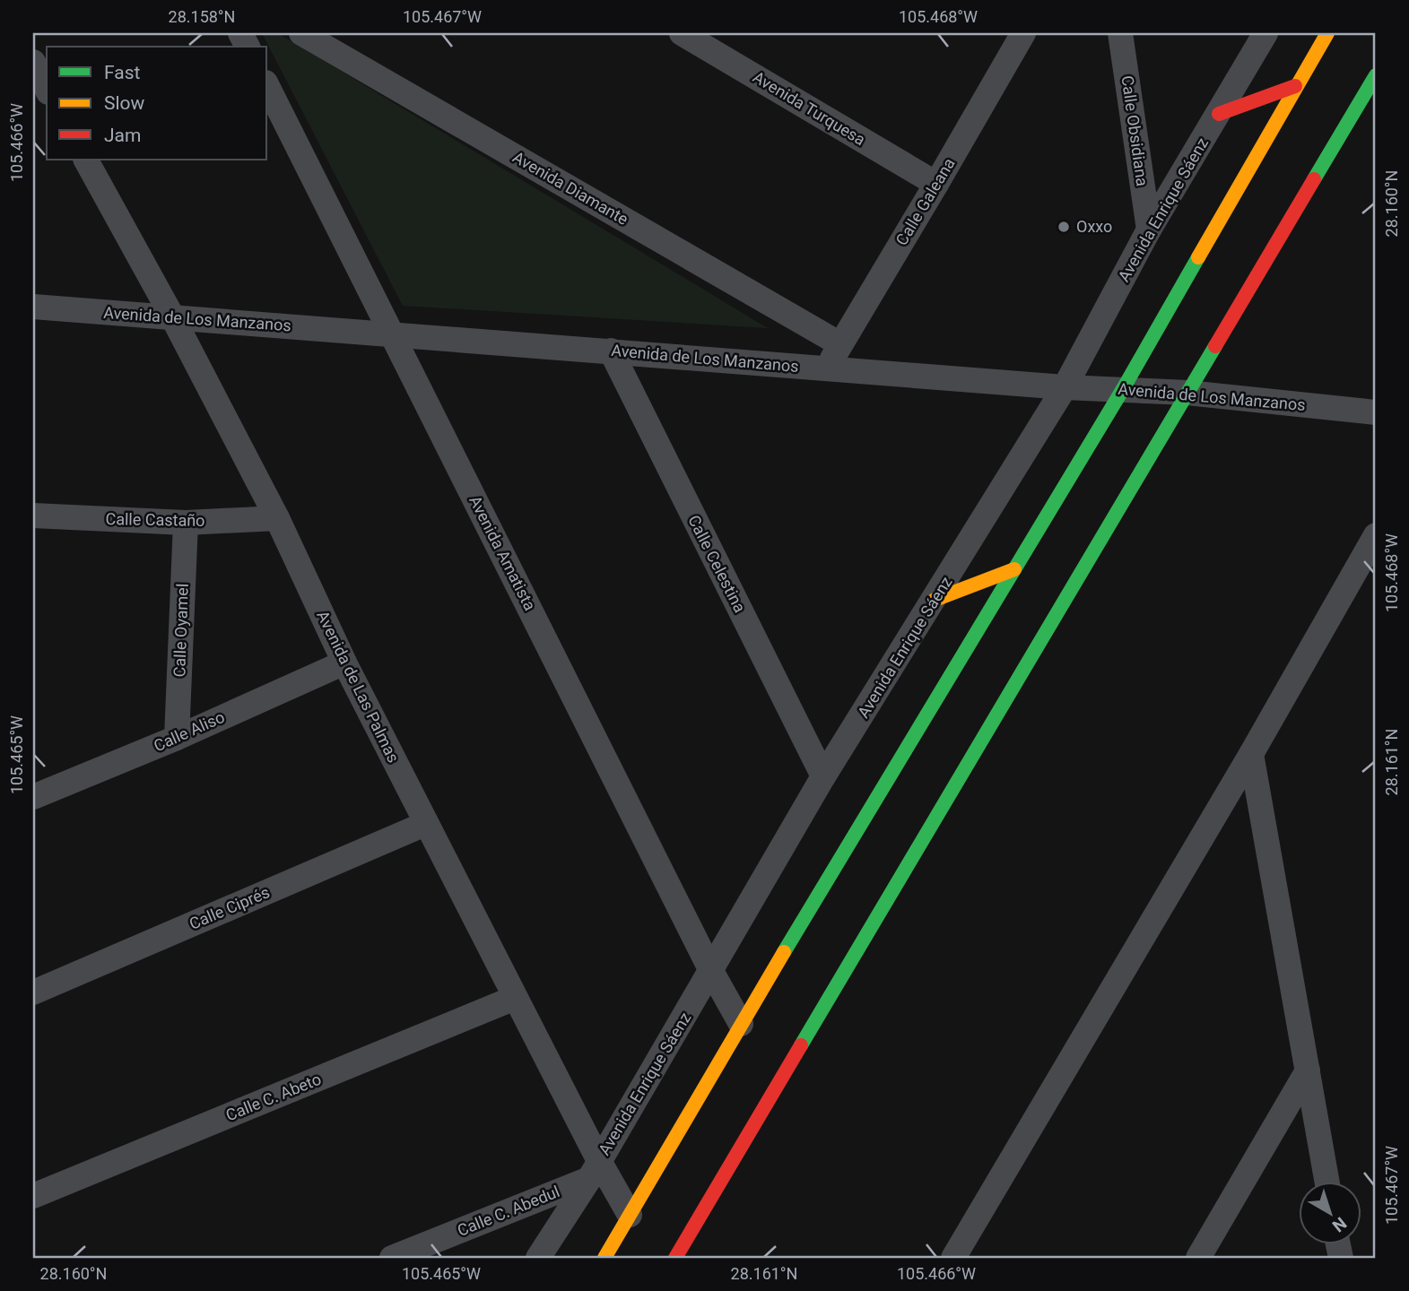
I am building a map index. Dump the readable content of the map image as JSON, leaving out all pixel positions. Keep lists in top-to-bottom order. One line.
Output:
{"streets":{"street":["Avenida Turquesa","Calle Obsidiana","Avenida Diamante","Calle Galeana","Avenida Enrique Sáenz","Avenida de Los Manzanos","Calle Castaño","Avenida Amatista","Calle Celestina","Calle Oyamel","Avenida de Las Palmas","Calle Aliso","Calle Ciprés","Calle C. Abeto","Calle C. Abedul"]},"crossings":[["Avenida Turquesa","Calle Galeana"],["Calle Obsidiana","Avenida Enrique Sáenz"],["Avenida Diamante","Calle Galeana"],["Calle Galeana","Avenida de Los Manzanos"],["Avenida Enrique Sáenz","Avenida de Los Manzanos"],["Avenida Enrique Sáenz","Avenida Amatista"],["Avenida Enrique Sáenz","Calle Celestina"],["Avenida Enrique Sáenz","Avenida de Las Palmas"],["Avenida Enrique Sáenz","Calle C. Abedul"],["Avenida de Los Manzanos","Avenida Amatista"],["Avenida de Los Manzanos","Calle Celestina"],["Avenida de Los Manzanos","Avenida de Las Palmas"],["Calle Castaño","Calle Oyamel"],["Calle Castaño","Avenida de Las Palmas"],["Calle Oyamel","Calle Aliso"],["Avenida de Las Palmas","Calle Aliso"],["Avenida de Las Palmas","Calle Ciprés"],["Avenida de Las Palmas","Calle C. Abeto"],["Avenida de Las Palmas","Calle C. Abedul"]],"places":["Oxxo"],"legend":["Fast","Slow","Jam"],"north":"bottom right","coordinates":["28.158°N","105.467°W","105.468°W","105.466°W","28.160°N","105.465°W","28.161°N"]}
